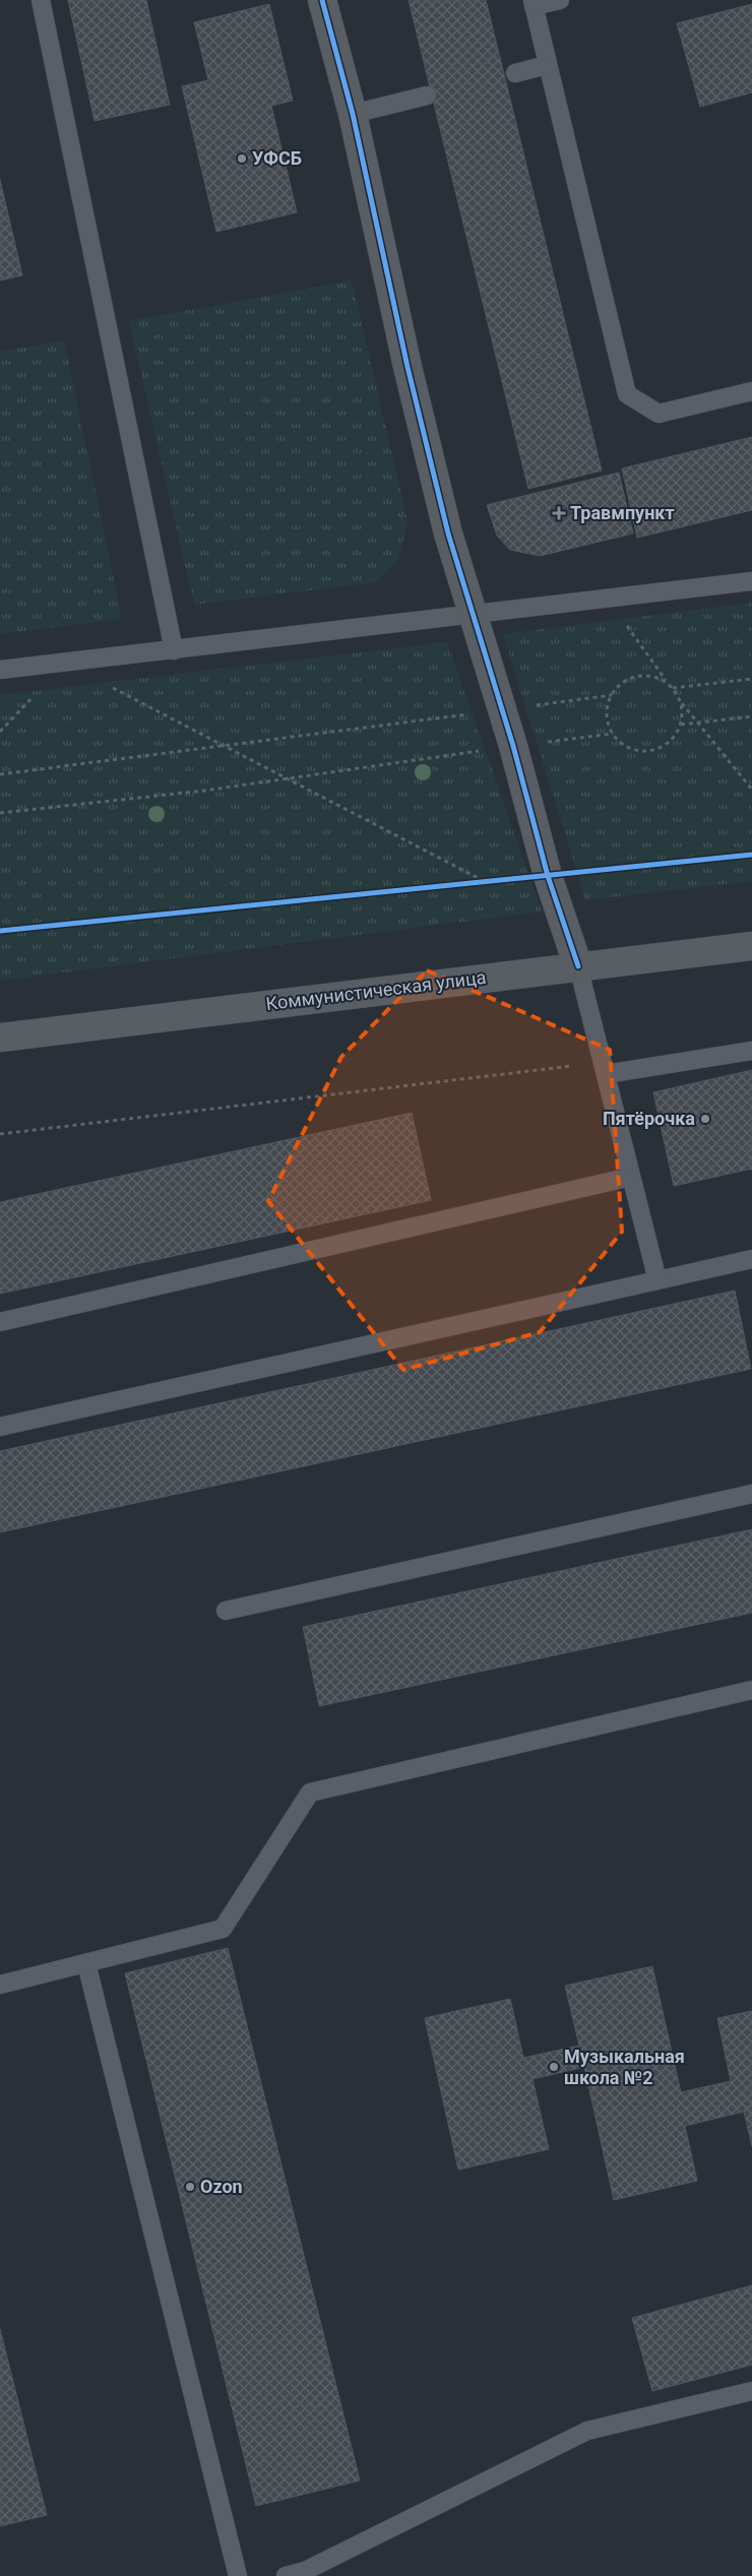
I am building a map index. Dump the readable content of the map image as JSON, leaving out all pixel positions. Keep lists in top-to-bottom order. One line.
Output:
{"streets":{"street":["Коммунистическая улица"]},"places":{"other":["УФСБ","Пятёрочка","Музыкальная школа №2","Ozon"],"health":["Травмпункт"]}}
